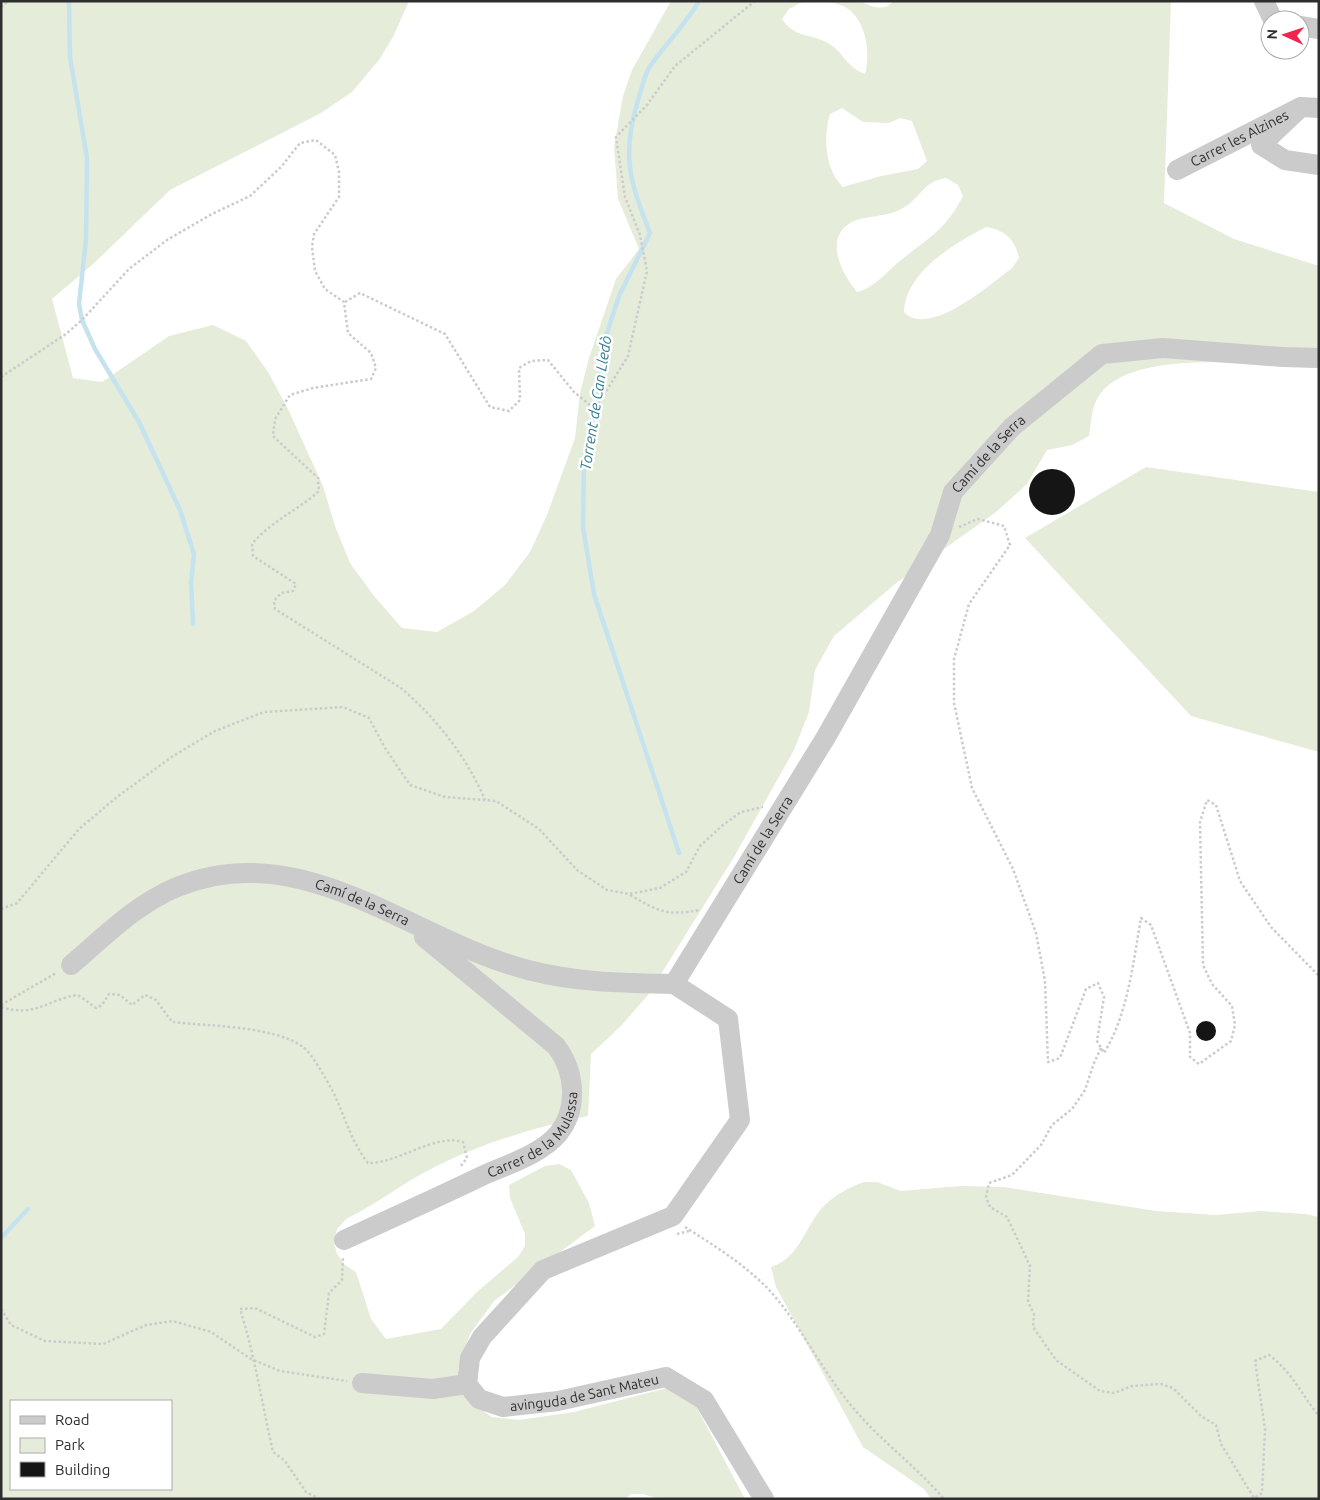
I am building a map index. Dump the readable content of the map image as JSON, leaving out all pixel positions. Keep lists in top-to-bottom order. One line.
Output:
{"streets":{"street":["Carrer les Alzines","Camí de la Serra","Carrer de la Mulassa","avinguda de Sant Mateu"]},"crossings":[["Camí de la Serra","Carrer de la Mulassa"]],"water":["Torrent de Can Lledò"],"legend":["Road","Park","Building"],"north":"left"}
